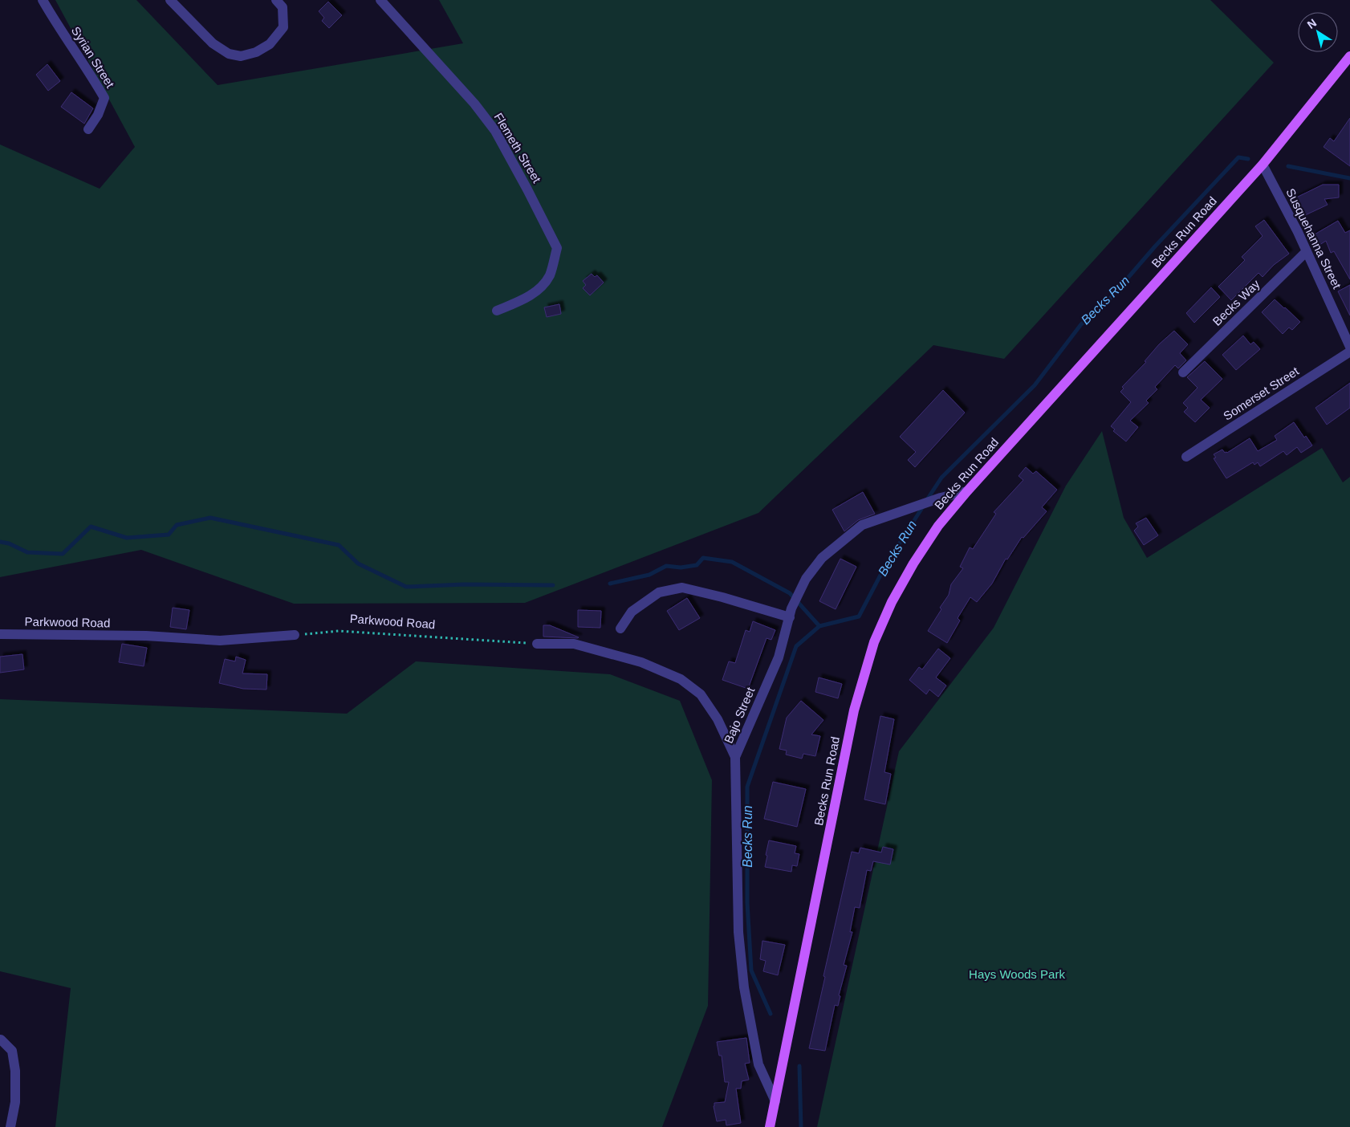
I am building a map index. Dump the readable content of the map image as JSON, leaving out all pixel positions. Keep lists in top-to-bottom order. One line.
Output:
{"streets":{"main road":["Becks Run Road"],"street":["Syrian Street","Flemeth Street","Susquehanna Street","Becks Way","Somerset Street","Parkwood Road","Bajo Street"]},"crossings":[["Becks Run Road","Susquehanna Street"],["Becks Run Road","Bajo Street"],["Susquehanna Street","Becks Way"]],"water":["Becks Run"],"parks":["Hays Woods Park"],"north":"top left"}
